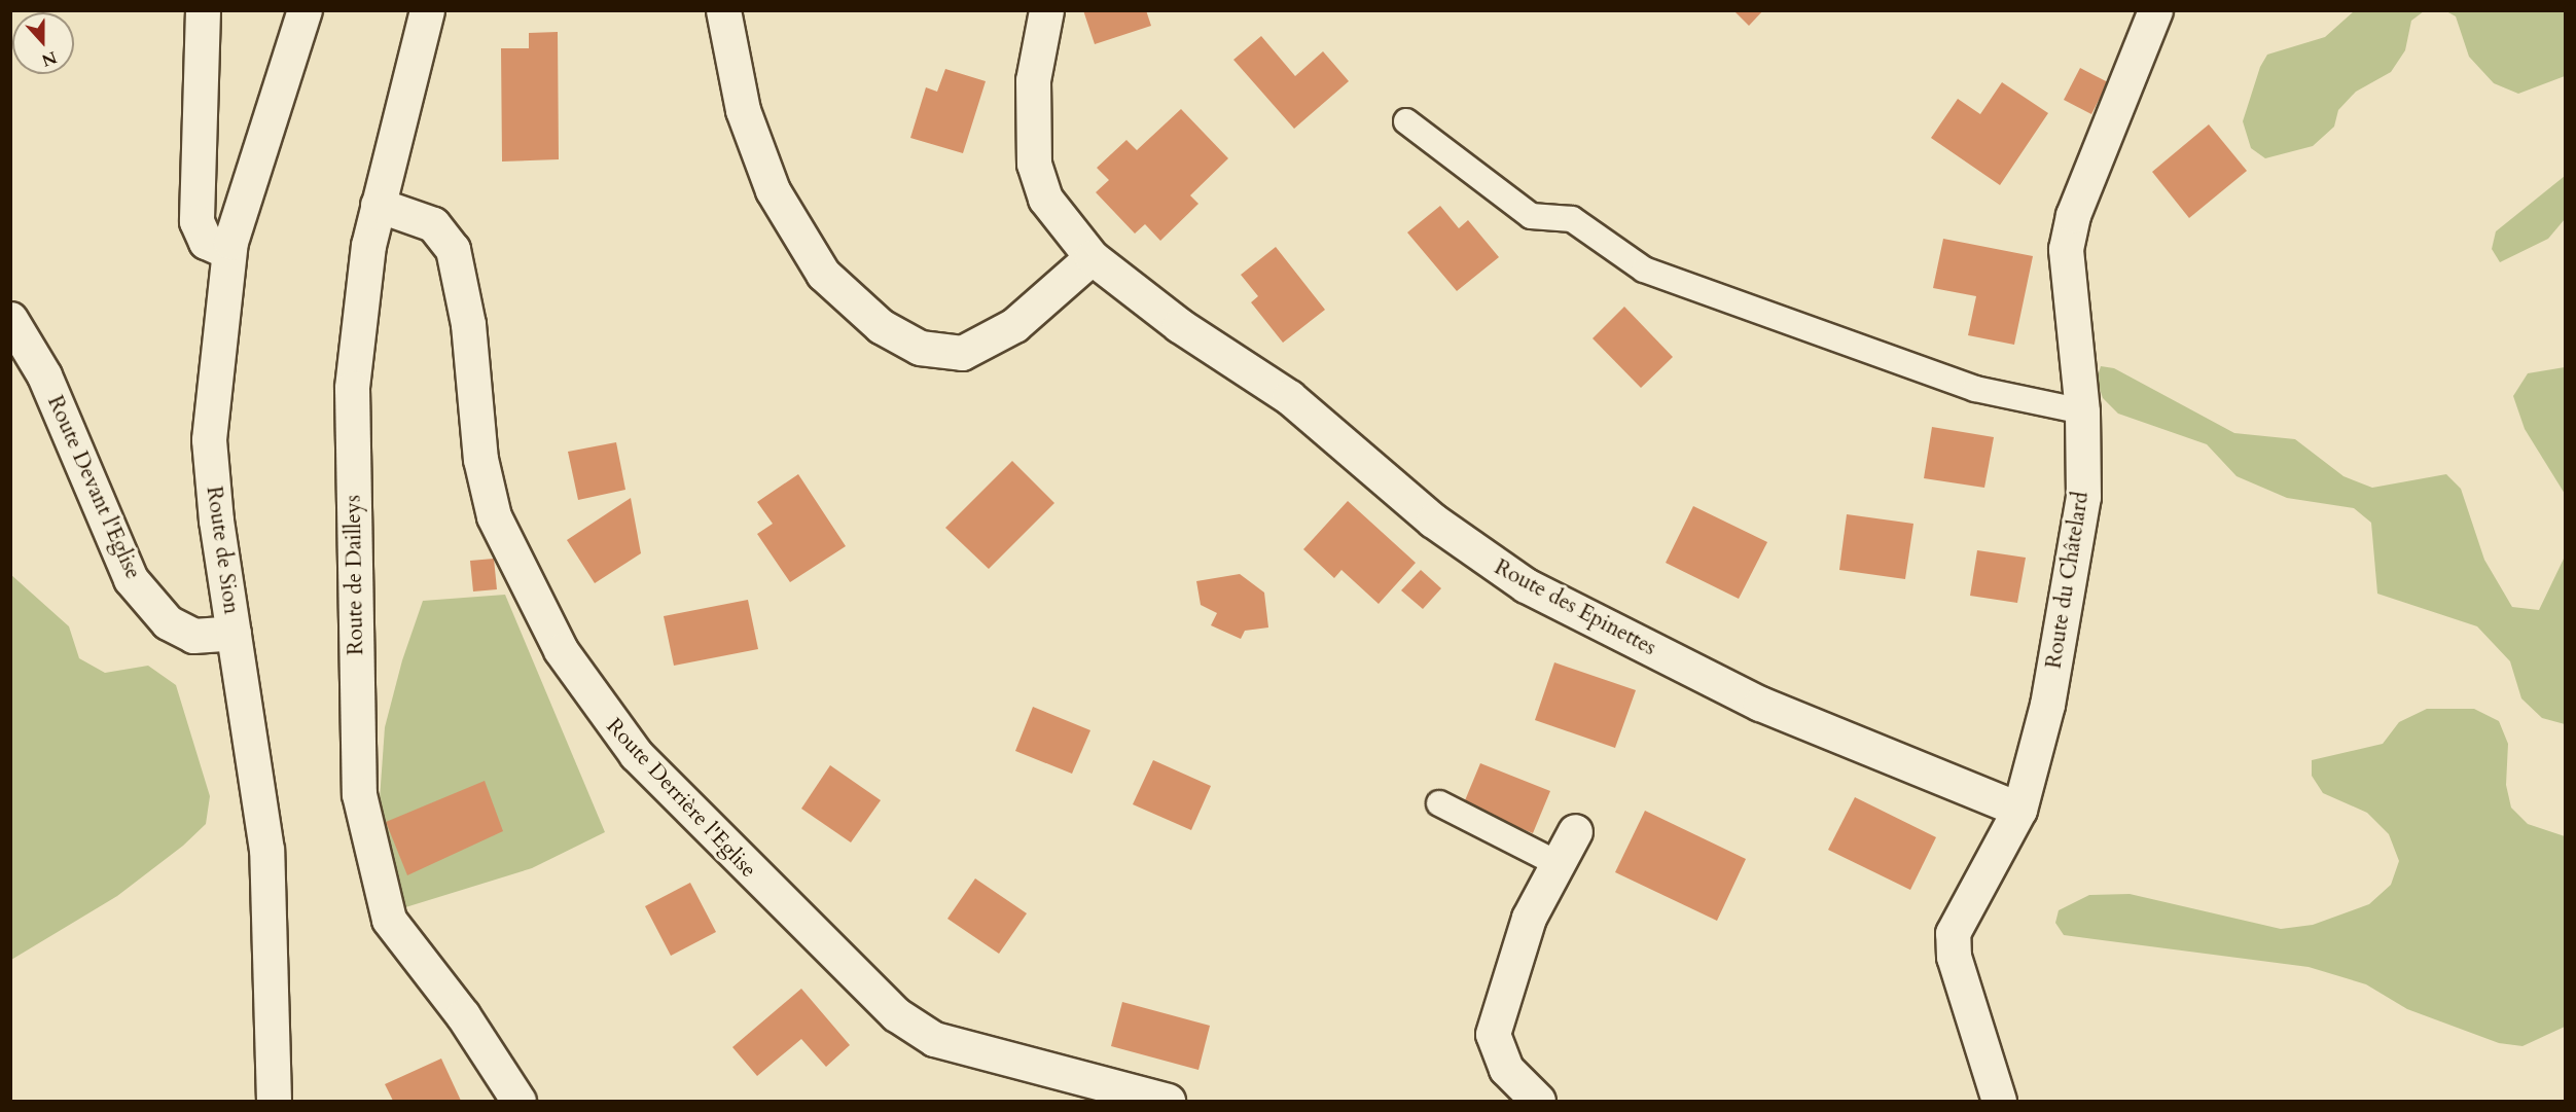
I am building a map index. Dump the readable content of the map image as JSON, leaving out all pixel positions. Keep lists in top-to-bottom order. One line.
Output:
{"streets":{"street":["Route Devant l'Eglise","Route de Sion","Route de Dailleys","Route du Châtelard","Route des Epinettes","Route Derrière l'Eglise"]},"crossings":[["Route Devant l'Eglise","Route de Sion"],["Route de Dailleys","Route Derrière l'Eglise"],["Route du Châtelard","Route des Epinettes"]],"north":"bottom"}
